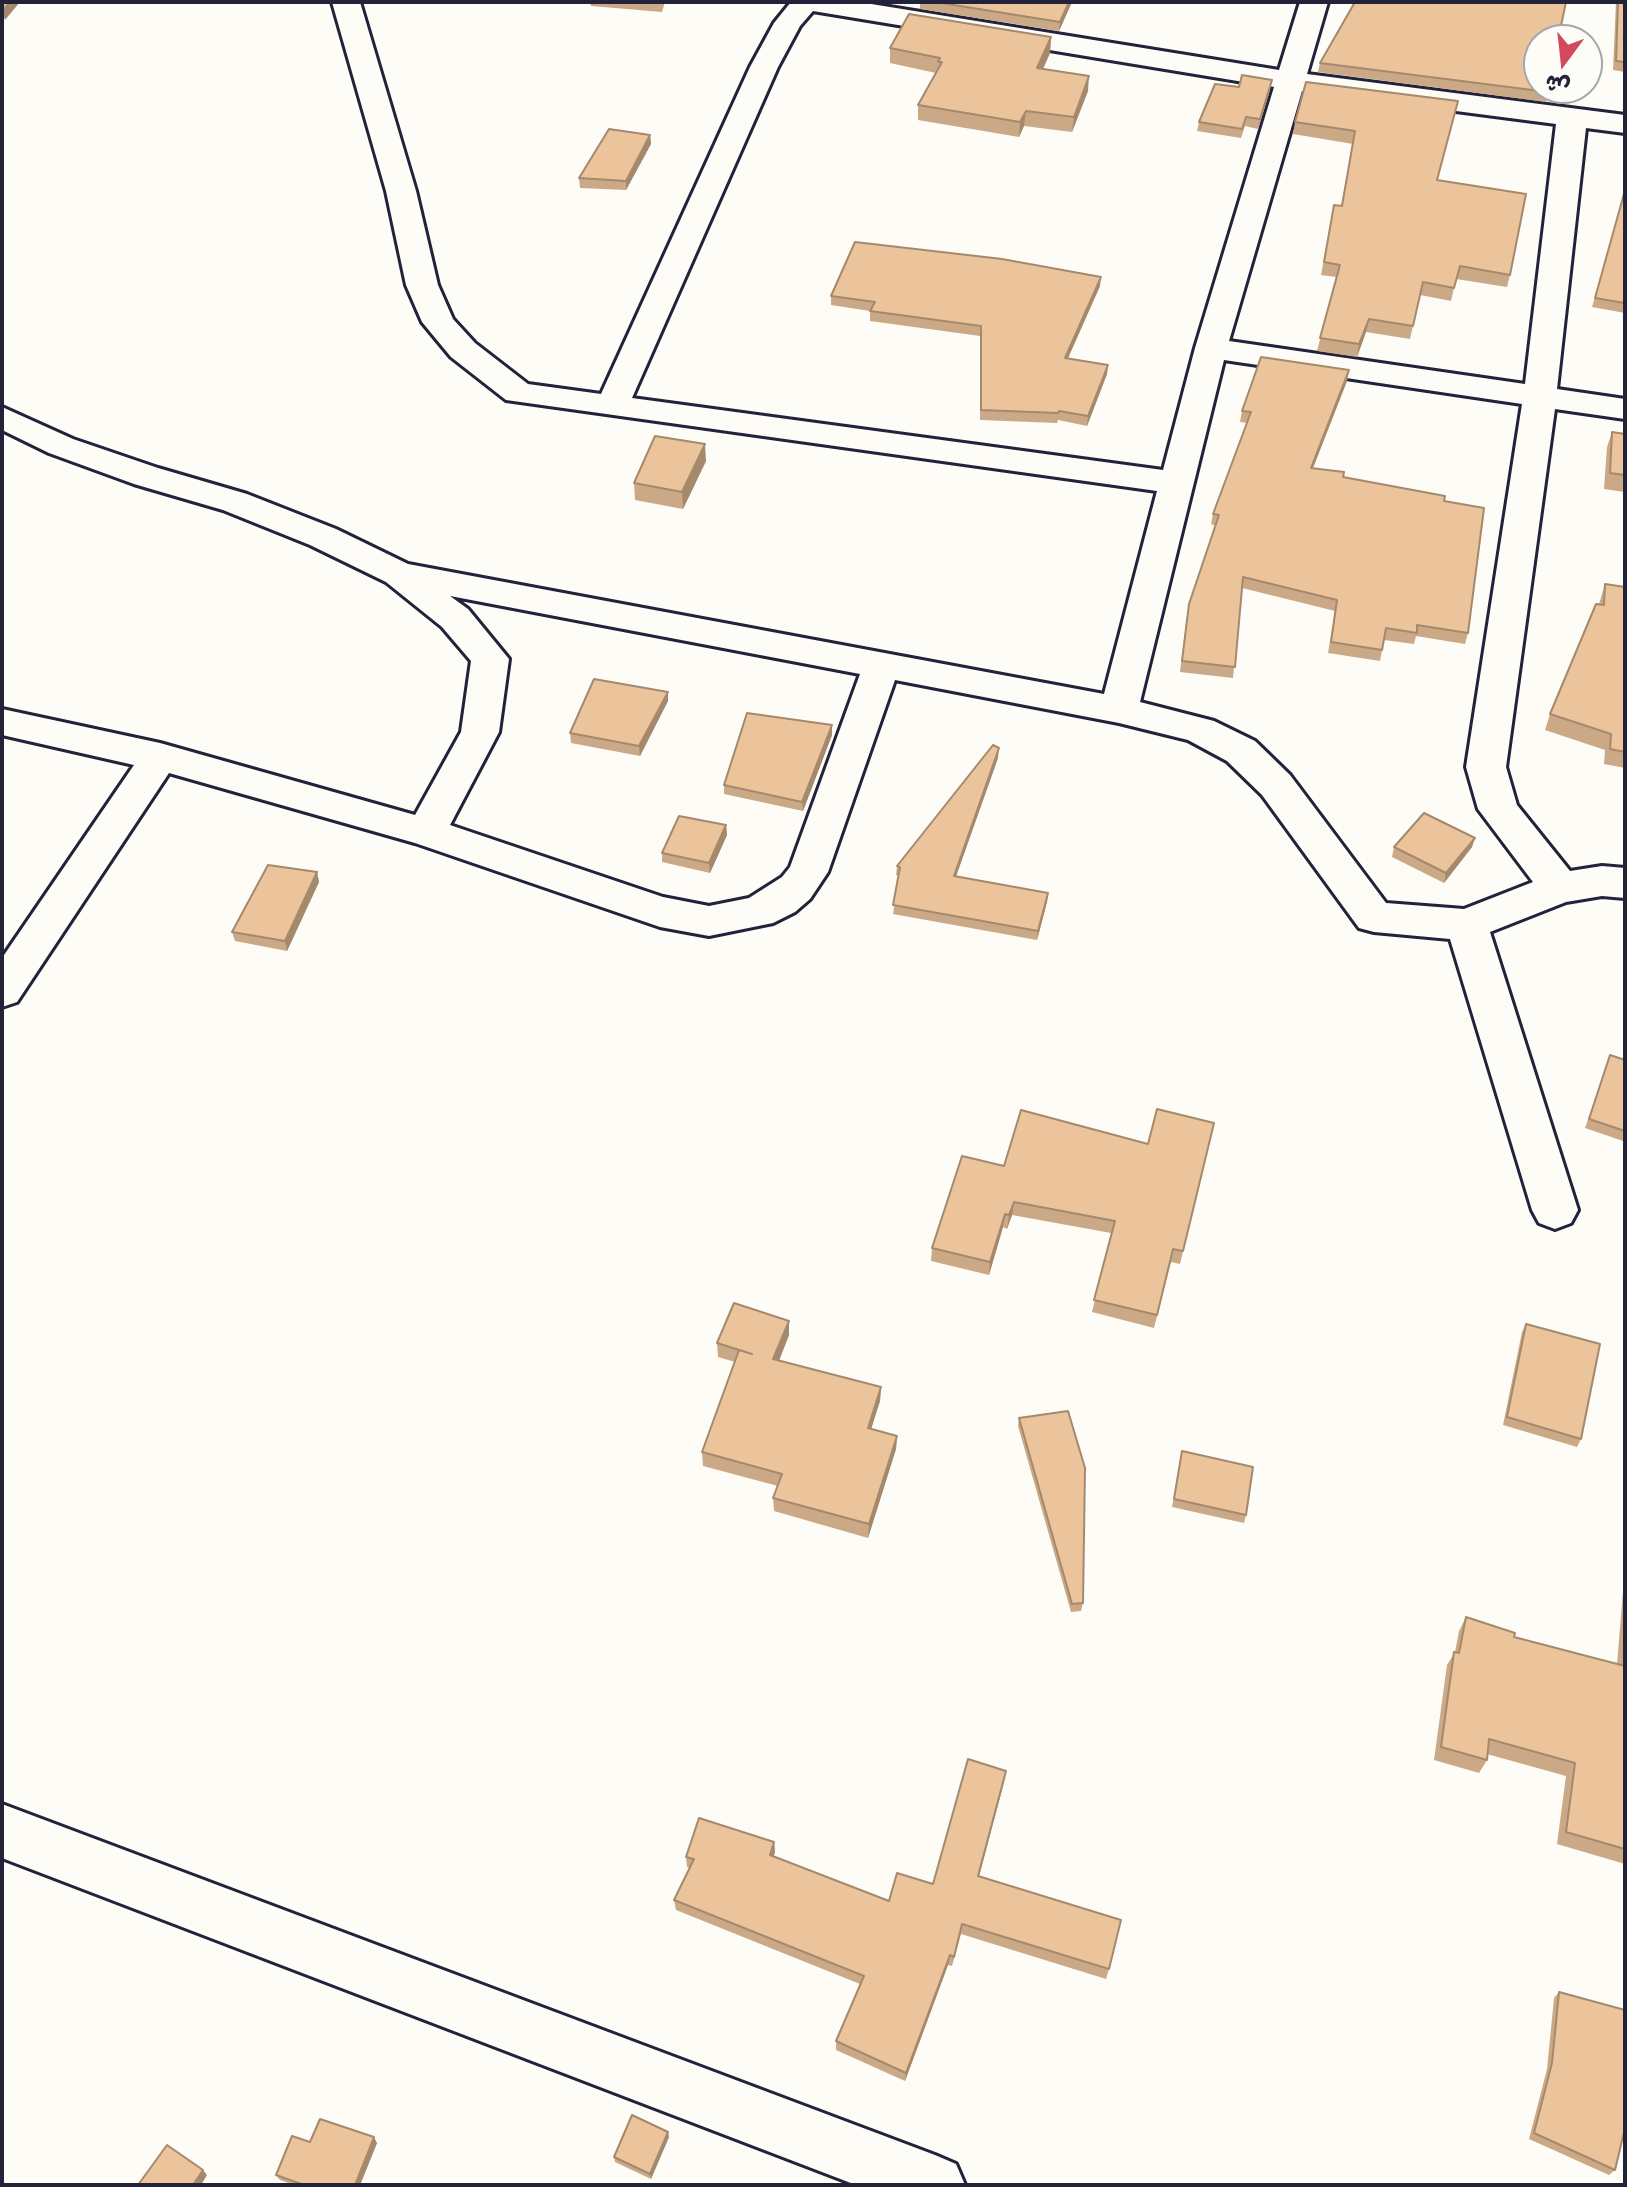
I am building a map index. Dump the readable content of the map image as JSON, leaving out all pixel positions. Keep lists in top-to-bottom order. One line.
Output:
{"north":"bottom"}
